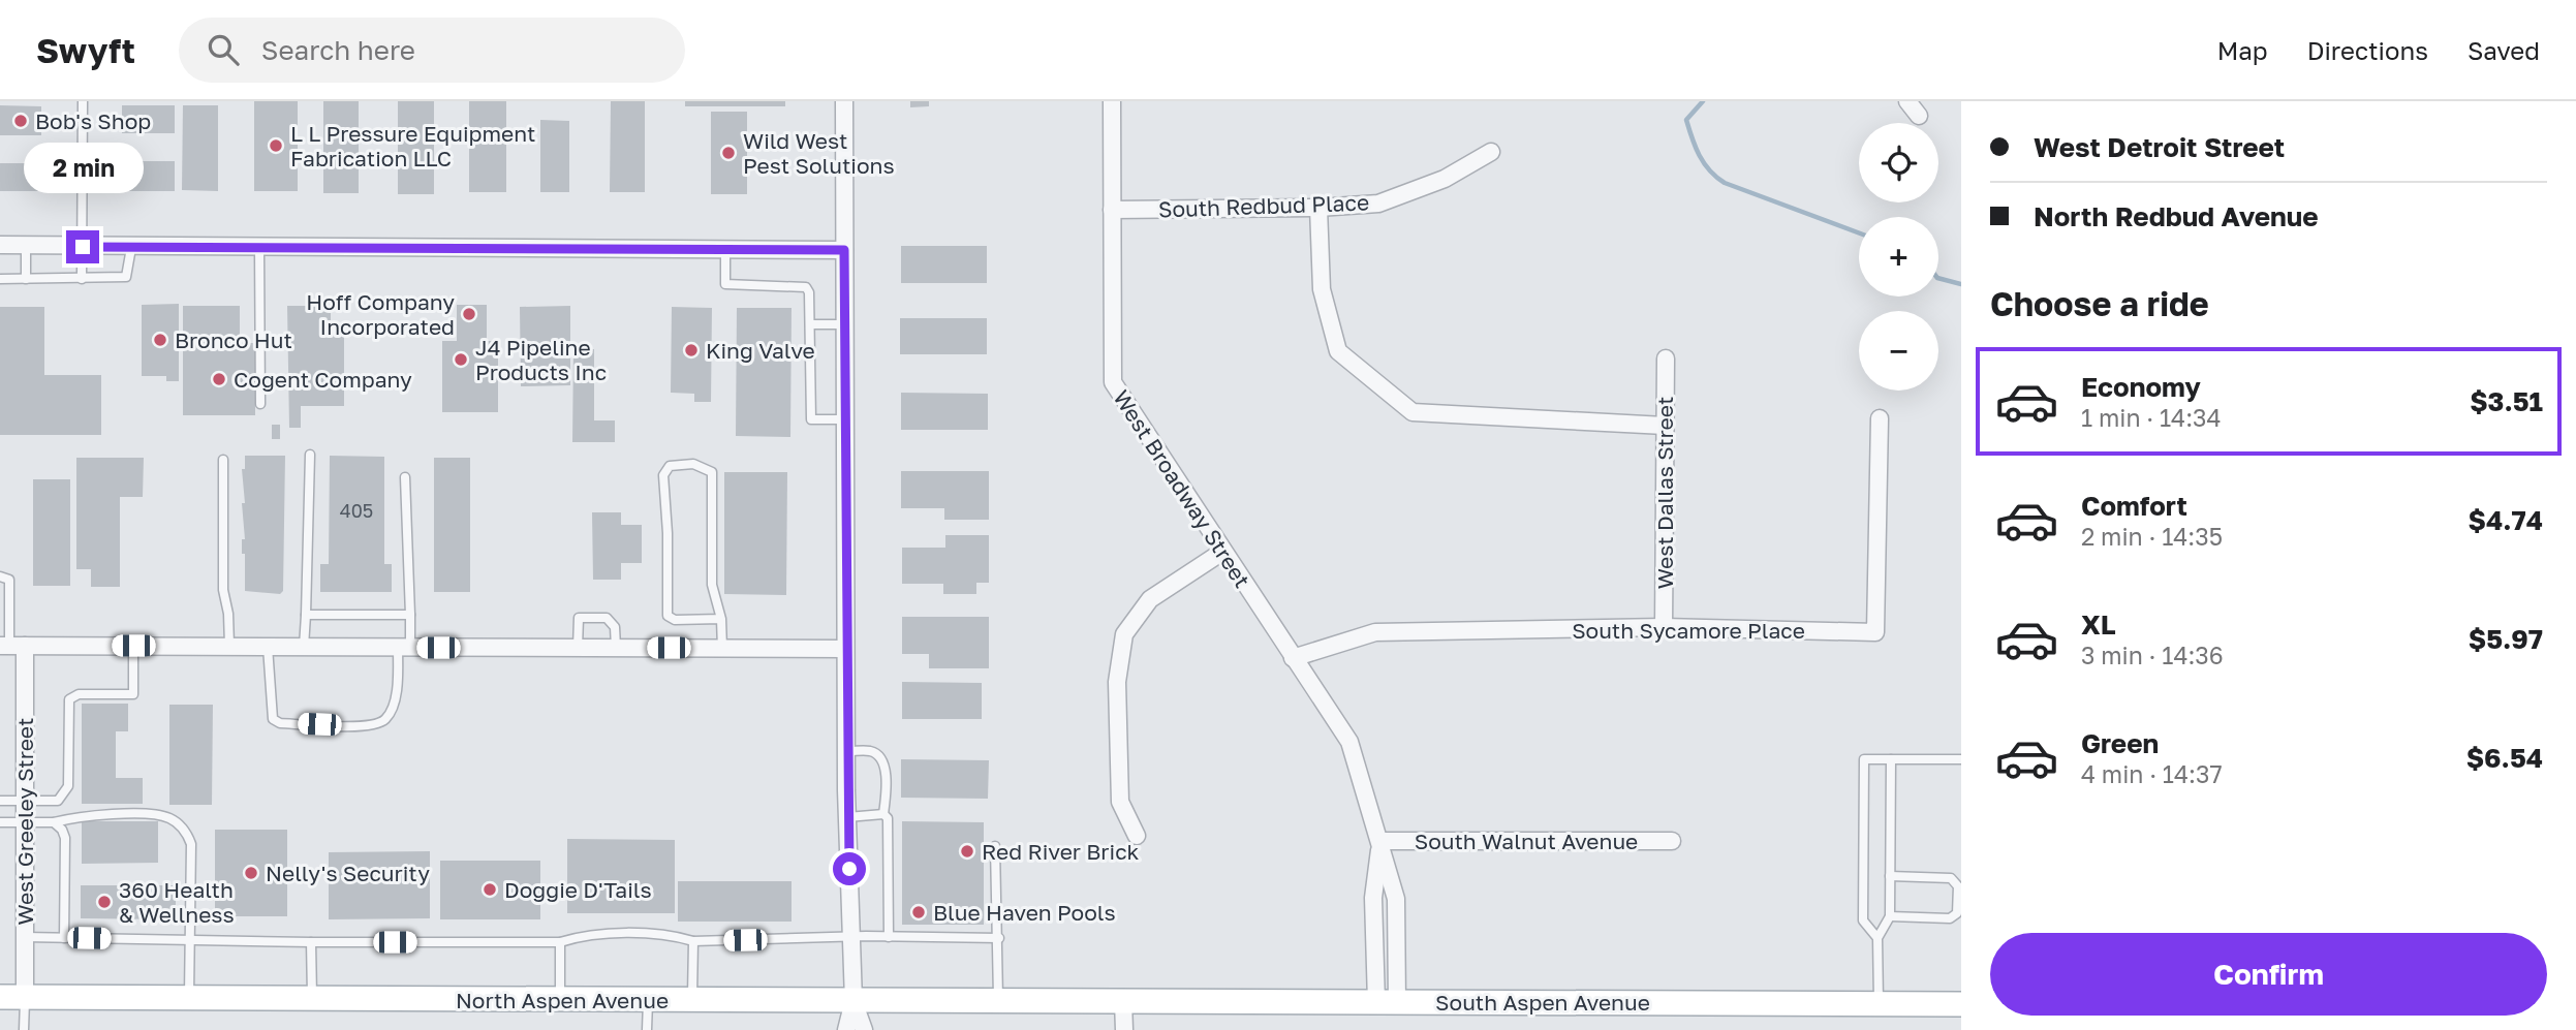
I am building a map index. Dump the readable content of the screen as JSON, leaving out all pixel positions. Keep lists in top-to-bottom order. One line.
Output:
{"streets":{"main road":["North Aspen Avenue","South Aspen Avenue"],"street":["South Redbud Place","West Broadway Street","West Dallas Street","South Sycamore Place","West Greeley Street","South Walnut Avenue"]},"crossings":[["South Redbud Place","West Broadway Street"],["West Broadway Street","South Sycamore Place"],["West Broadway Street","South Walnut Avenue"],["West Broadway Street","South Aspen Avenue"],["West Dallas Street","South Sycamore Place"],["West Greeley Street","North Aspen Avenue"],["North Aspen Avenue","South Aspen Avenue"]],"places":["Bob's Shop","L L Pressure Equipment Fabrication LLC","Wild West Pest Solutions","Hoff Company Incorporated","Bronco Hut","King Valve","J4 Pipeline Products Inc","Cogent Company","Red River Brick","Nelly's Security","Doggie D'Tails","360 Health & Wellness","Blue Haven Pools"],"house_numbers":["405"],"page":{"header":"Swyft","search":"Search here","nav":["Map","Directions","Saved"],"banner":["West Detroit Street","North Redbud Avenue"],"map_buttons":["+","−"],"bubble":"2 min","heading":"Choose a ride","list":[{"name":"Economy","note":"1 min · 14:34","value":"$3.51"},{"name":"Comfort","note":"2 min · 14:35","value":"$4.74"},{"name":"XL","note":"3 min · 14:36","value":"$5.97"},{"name":"Green","note":"4 min · 14:37","value":"$6.54"}],"buttons":"Confirm"}}
